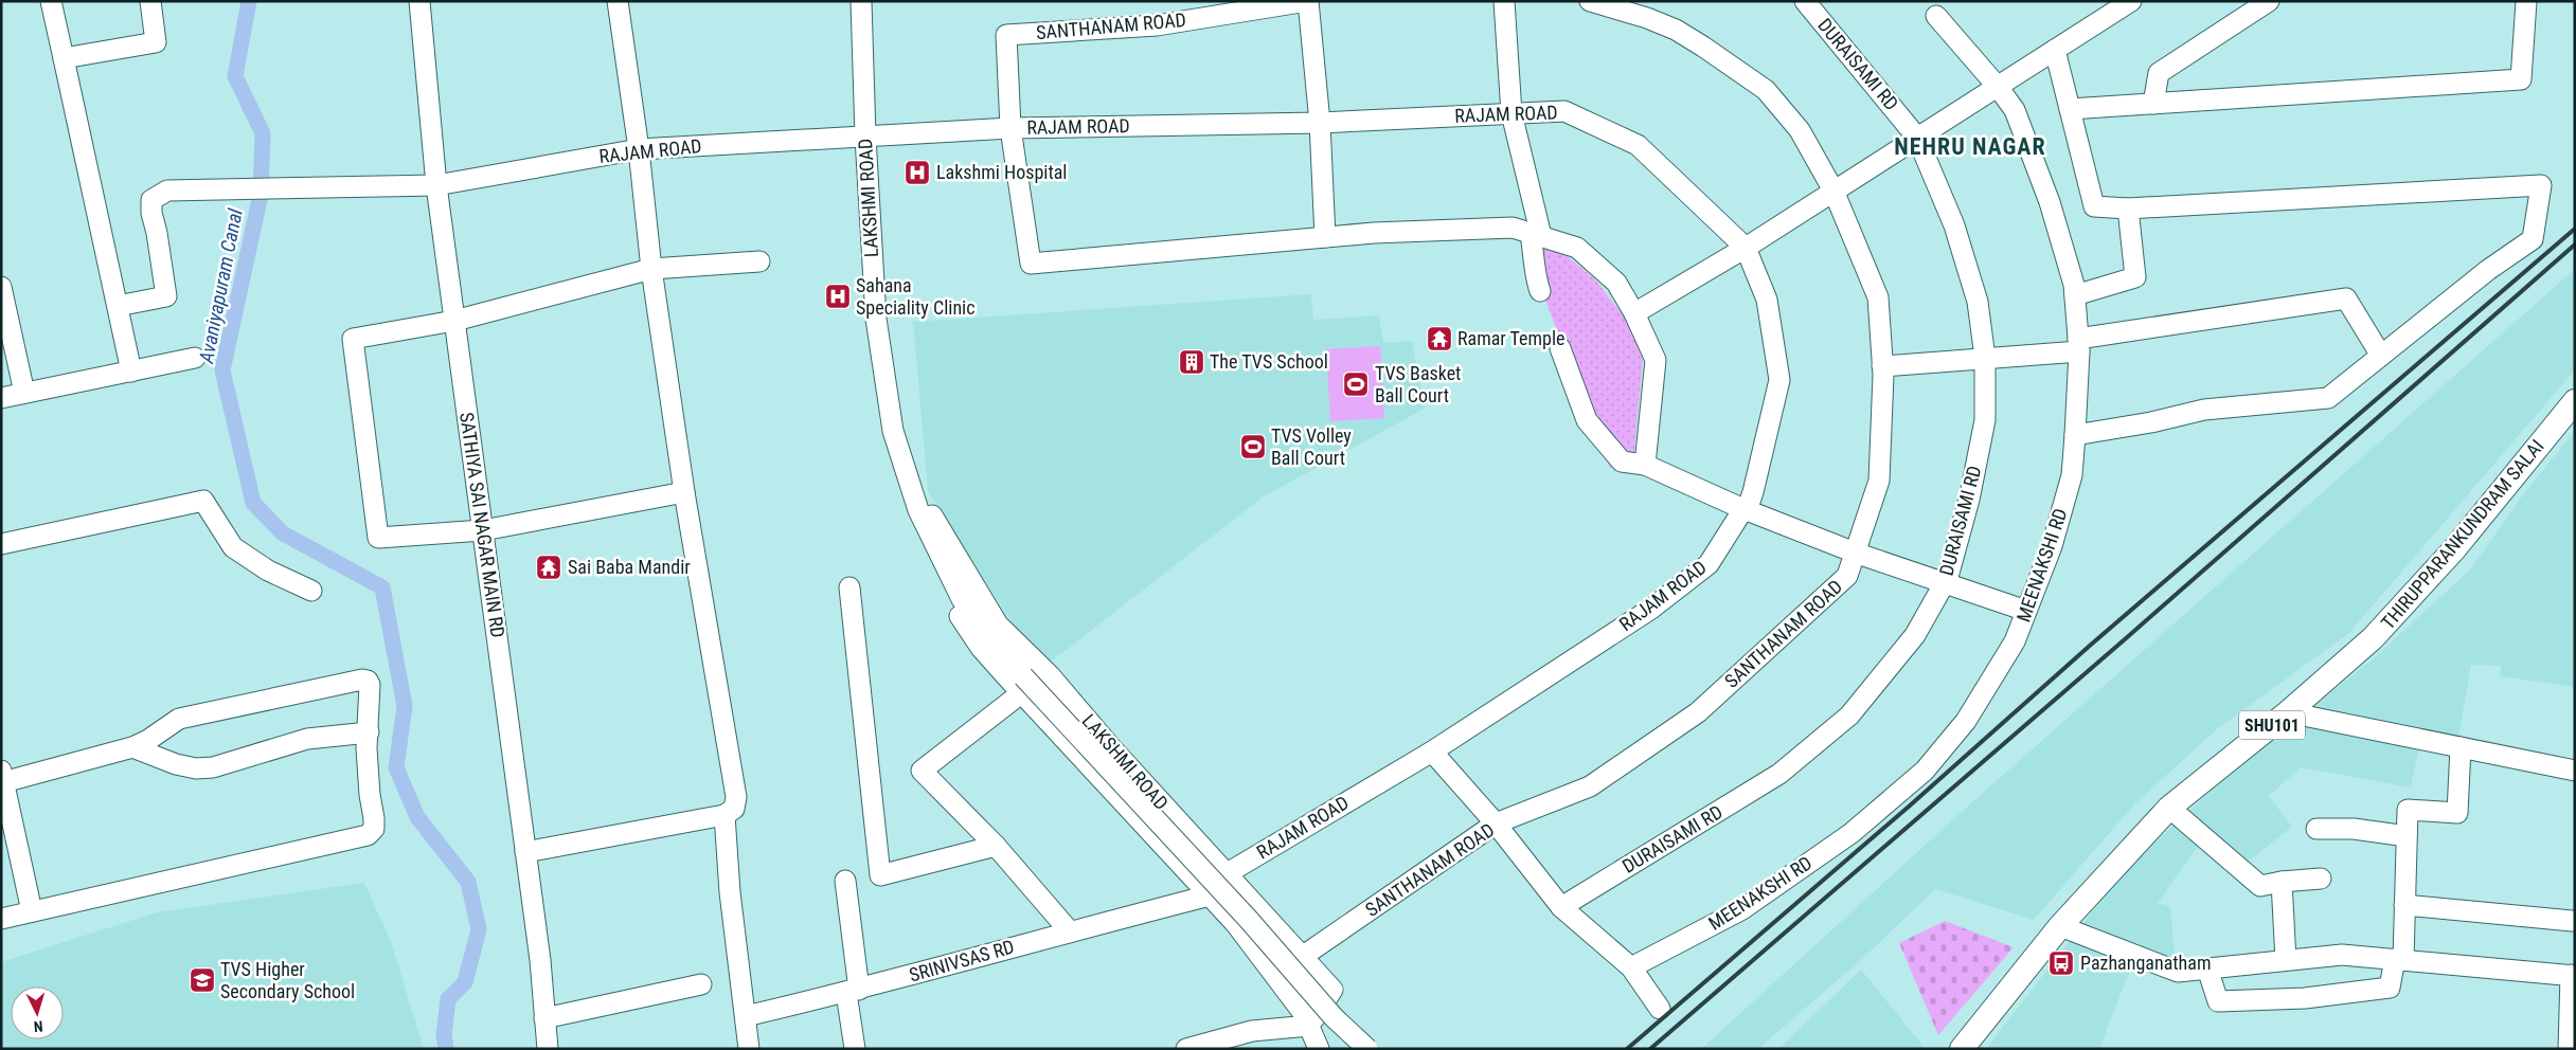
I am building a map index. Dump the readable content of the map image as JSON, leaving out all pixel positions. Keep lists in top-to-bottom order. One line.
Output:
{"streets":{"main road":["THIRUPPARANKUNDRAM SALAI","SHU101"],"street":["SANTHANAM ROAD","DURAISAMI RD","RAJAM ROAD","LAKSHMI ROAD","SATHIYA SAI NAGAR MAIN RD","MEENAKSHI RD","SRINIVSAS RD"]},"crossings":[["SANTHANAM ROAD","RAJAM ROAD"],["SANTHANAM ROAD","LAKSHMI ROAD"],["RAJAM ROAD","LAKSHMI ROAD"],["RAJAM ROAD","SATHIYA SAI NAGAR MAIN RD"],["LAKSHMI ROAD","SRINIVSAS RD"]],"districts":["NEHRU NAGAR"],"water":["Avaniyapuram Canal"],"places":{"hospital":["Lakshmi Hospital","Sahana Speciality Clinic"],"temple":["Ramar Temple","Sai Baba Mandir"],"building":["The TVS School"],"sports":["TVS Basket Ball Court","TVS Volley Ball Court"],"bus stop":["Pazhanganatham"],"school or university":["TVS Higher Secondary School"]},"north":"bottom"}
